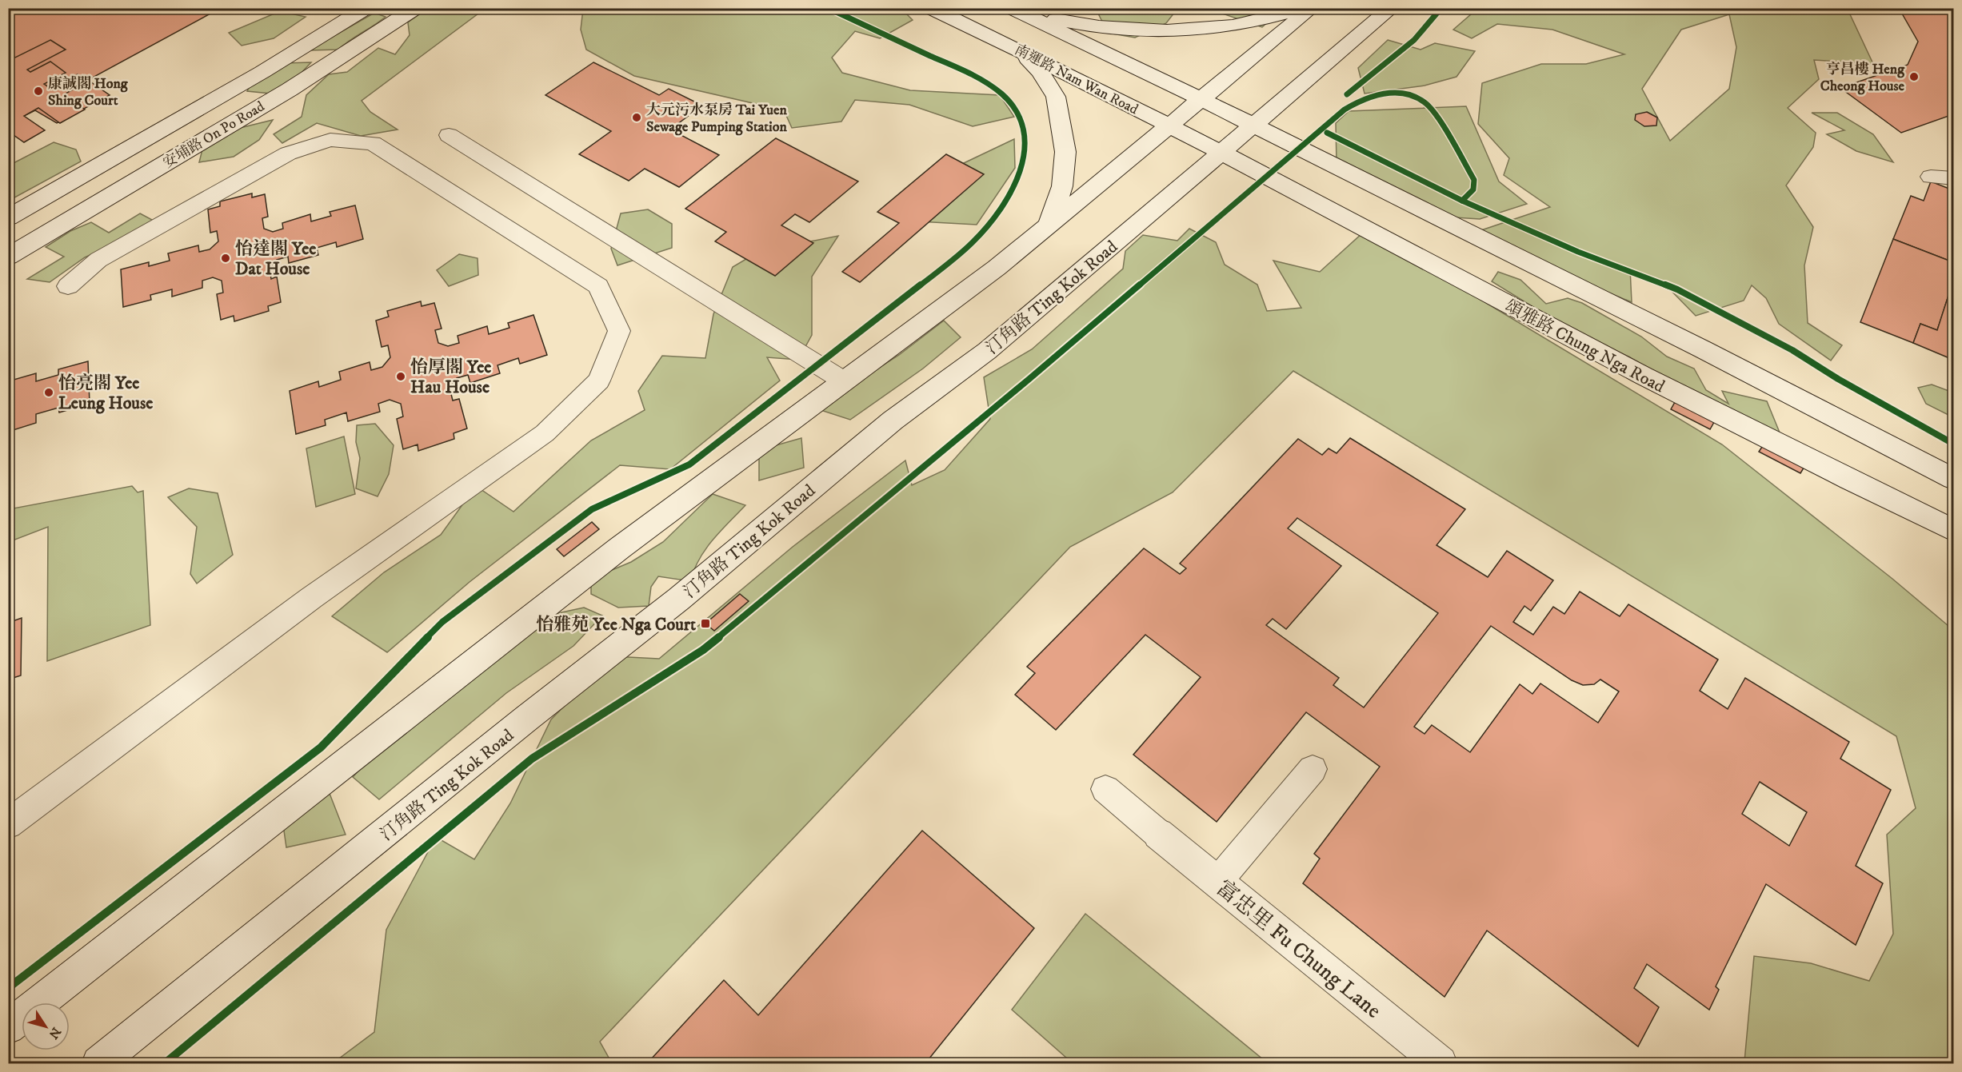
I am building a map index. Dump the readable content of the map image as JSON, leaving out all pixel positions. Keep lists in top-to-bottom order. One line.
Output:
{"streets":{"main road":["南運路 Nam Wan Road","安埔路 On Po Road","汀角路 Ting Kok Road","頌雅路 Chung Nga Road","富忠里 Fu Chung Lane"]},"crossings":[["南運路 Nam Wan Road","汀角路 Ting Kok Road"],["南運路 Nam Wan Road","頌雅路 Chung Nga Road"],["汀角路 Ting Kok Road","頌雅路 Chung Nga Road"]],"places":{"other":["亨昌樓 Heng Cheong House","康誠閣 Hong Shing Court","大元污水泵房 Tai Yuen Sewage Pumping Station","怡達閣 Yee Dat House","怡厚閣 Yee Hau House","怡亮閣 Yee Leung House"],"transit":["怡雅苑 Yee Nga Court"]},"north":"bottom right"}
